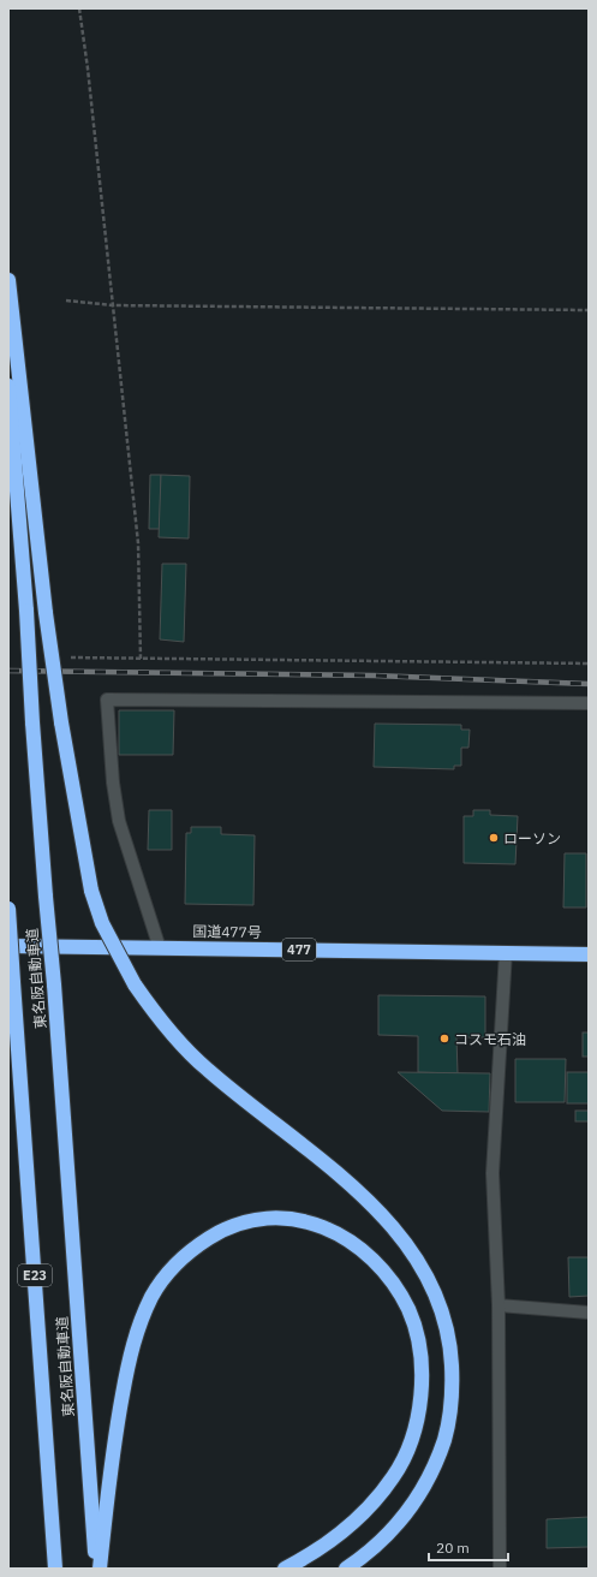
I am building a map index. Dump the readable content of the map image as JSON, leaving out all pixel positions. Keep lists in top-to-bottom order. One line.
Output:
{"streets":{"highway":["国道477号","477","東名阪自動車道","E23"]},"places":["ローソン","コスモ石油"],"scale_bar":"20 m"}
